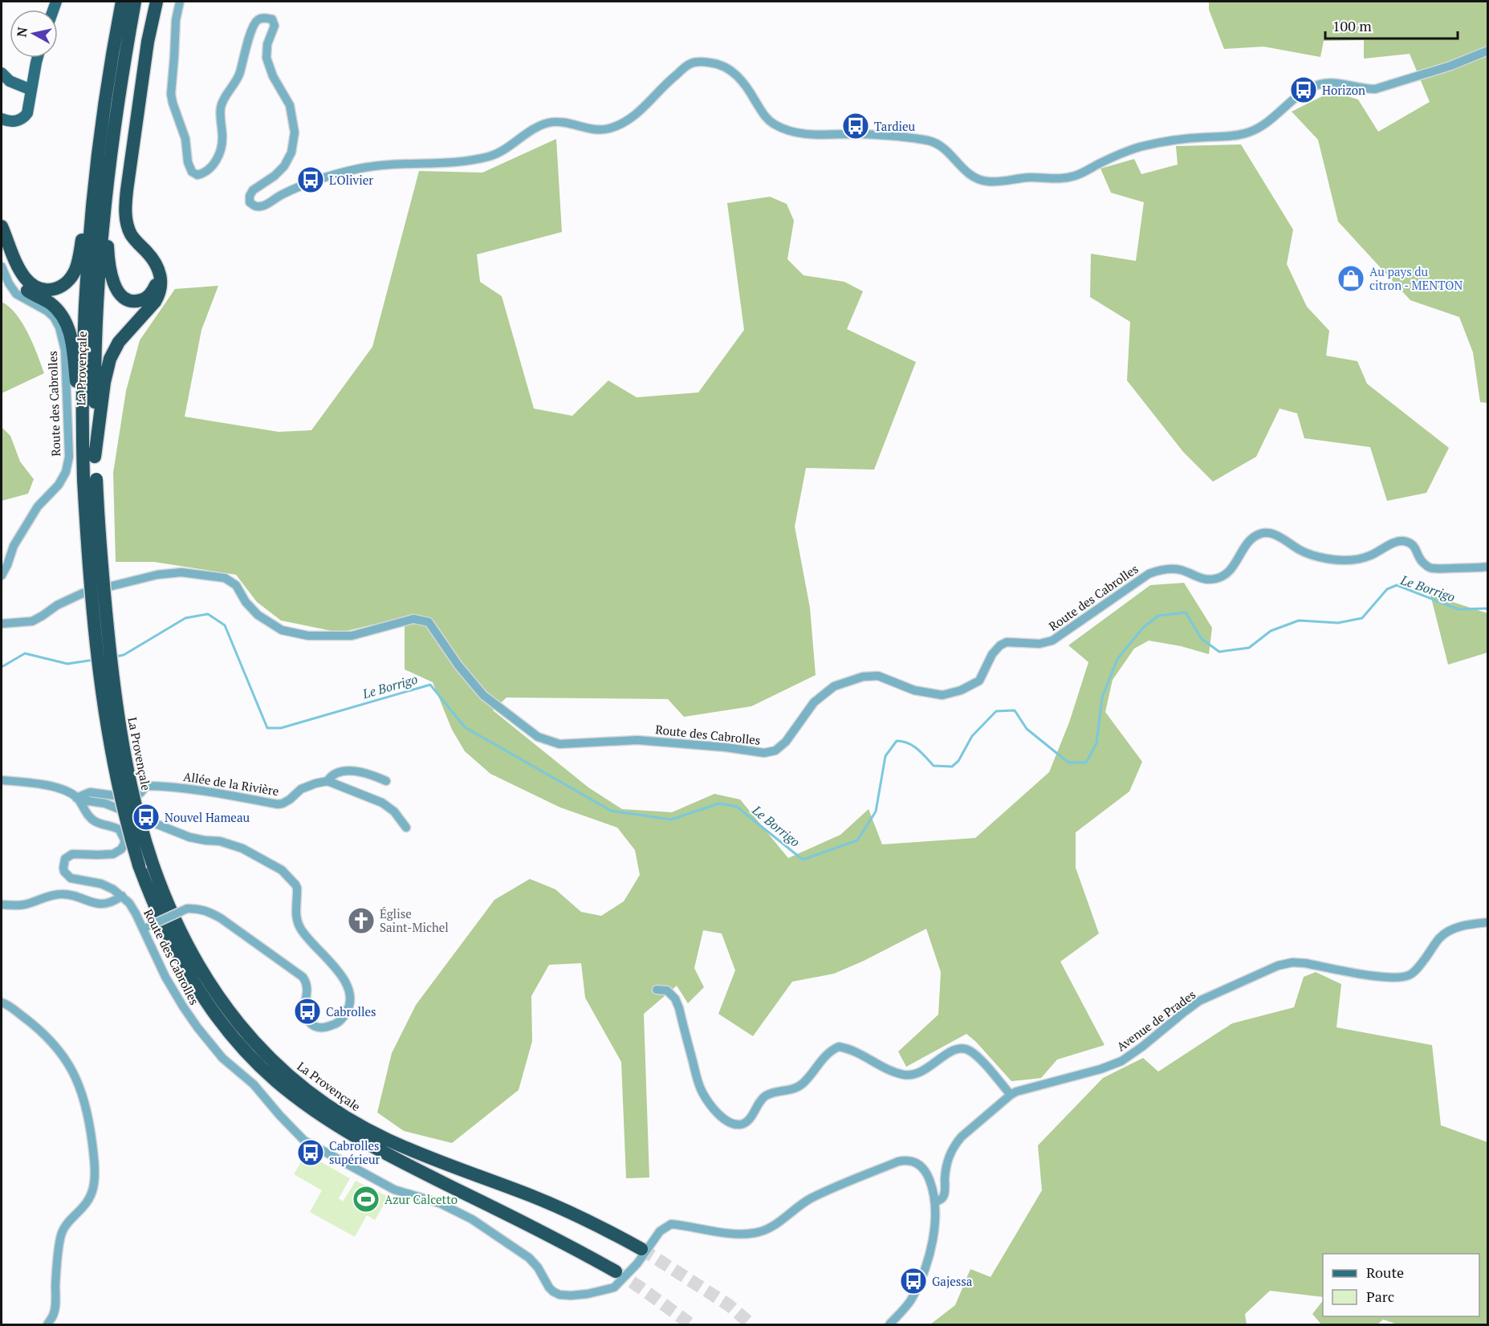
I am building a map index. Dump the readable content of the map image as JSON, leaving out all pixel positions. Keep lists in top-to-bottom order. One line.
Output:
{"streets":{"highway":["La Provençale"],"street":["Route des Cabrolles","Allée de la Rivière","Avenue de Prades"]},"crossings":[["Route des Cabrolles","Allée de la Rivière"],["Route des Cabrolles","Avenue de Prades"]],"water":["Le Borrigo"],"places":{"bus stop":["Horizon","Tardieu","L'Olivier","Nouvel Hameau","Cabrolles","Cabrolles supérieur","Gajessa"],"shop":["Au pays du citron - MENTON"],"church":["Église Saint-Michel"],"sports":["Azur Calcetto"]},"legend":["Route","Parc"],"scale_bar":"100 m","north":"left"}
